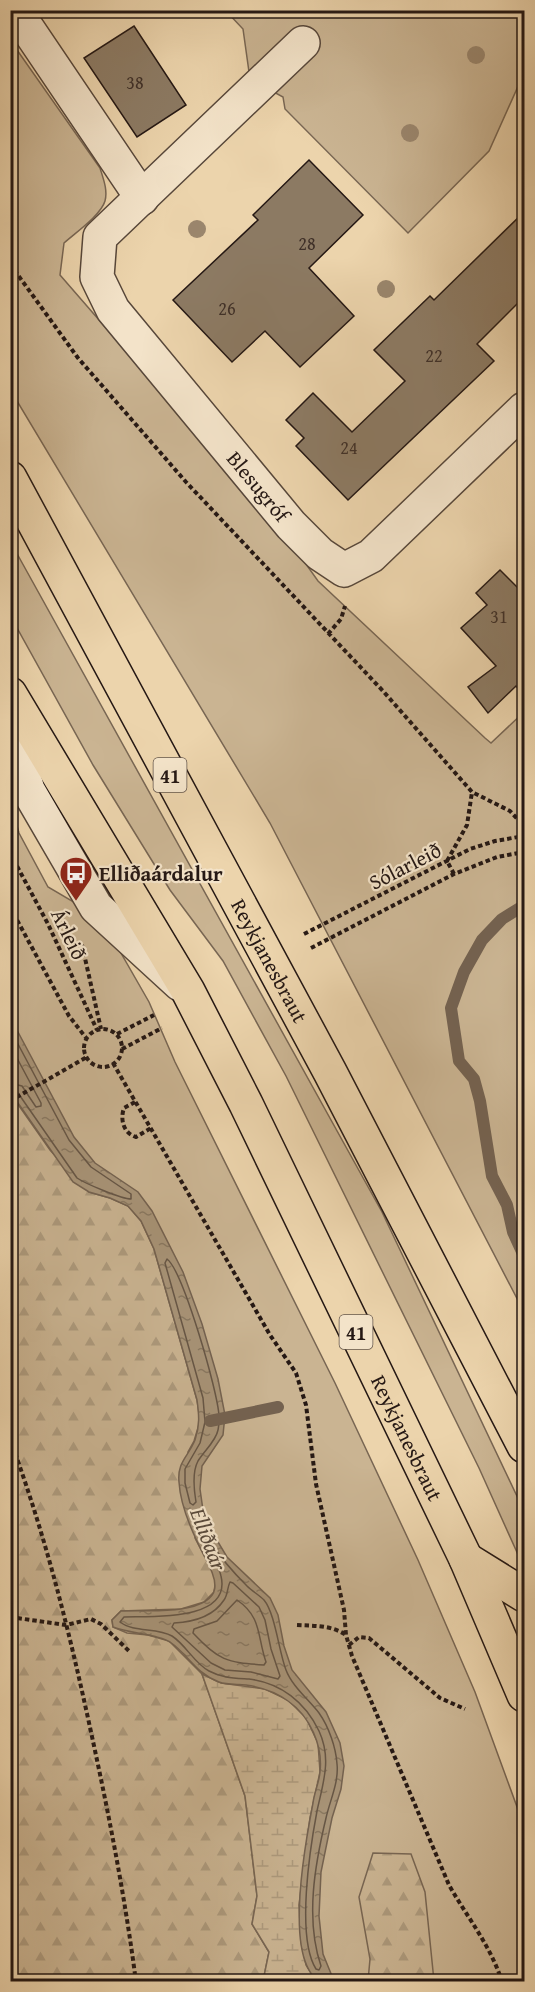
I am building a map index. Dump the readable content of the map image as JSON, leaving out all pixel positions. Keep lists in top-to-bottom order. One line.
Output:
{"streets":{"main road":["41","Reykjanesbraut"],"street":["Blesugróf"],"path":["Sólarleið","Árleið"]},"water":["Elliðaár"],"places":{"bus stop":["Elliðaárdalur"]},"house_numbers":["38","28","26","22","24","31"]}
